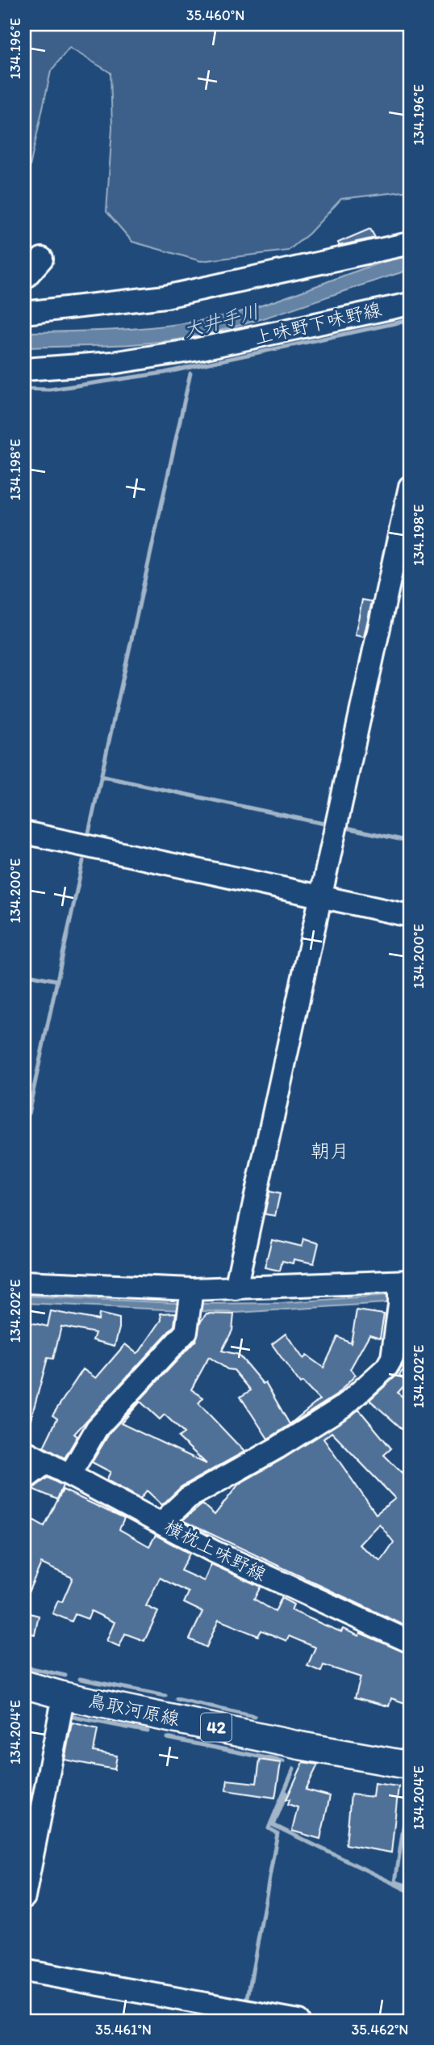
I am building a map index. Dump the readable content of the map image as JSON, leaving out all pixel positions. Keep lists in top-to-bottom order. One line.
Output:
{"streets":{"main road":["鳥取河原線","42"],"street":["上味野下味野線","横枕上味野線"]},"districts":["朝月"],"water":["大井手川"],"coordinates":["35.460°N","134.196°E","134.198°E","134.200°E","134.202°E","134.204°E","35.461°N","35.462°N"]}
